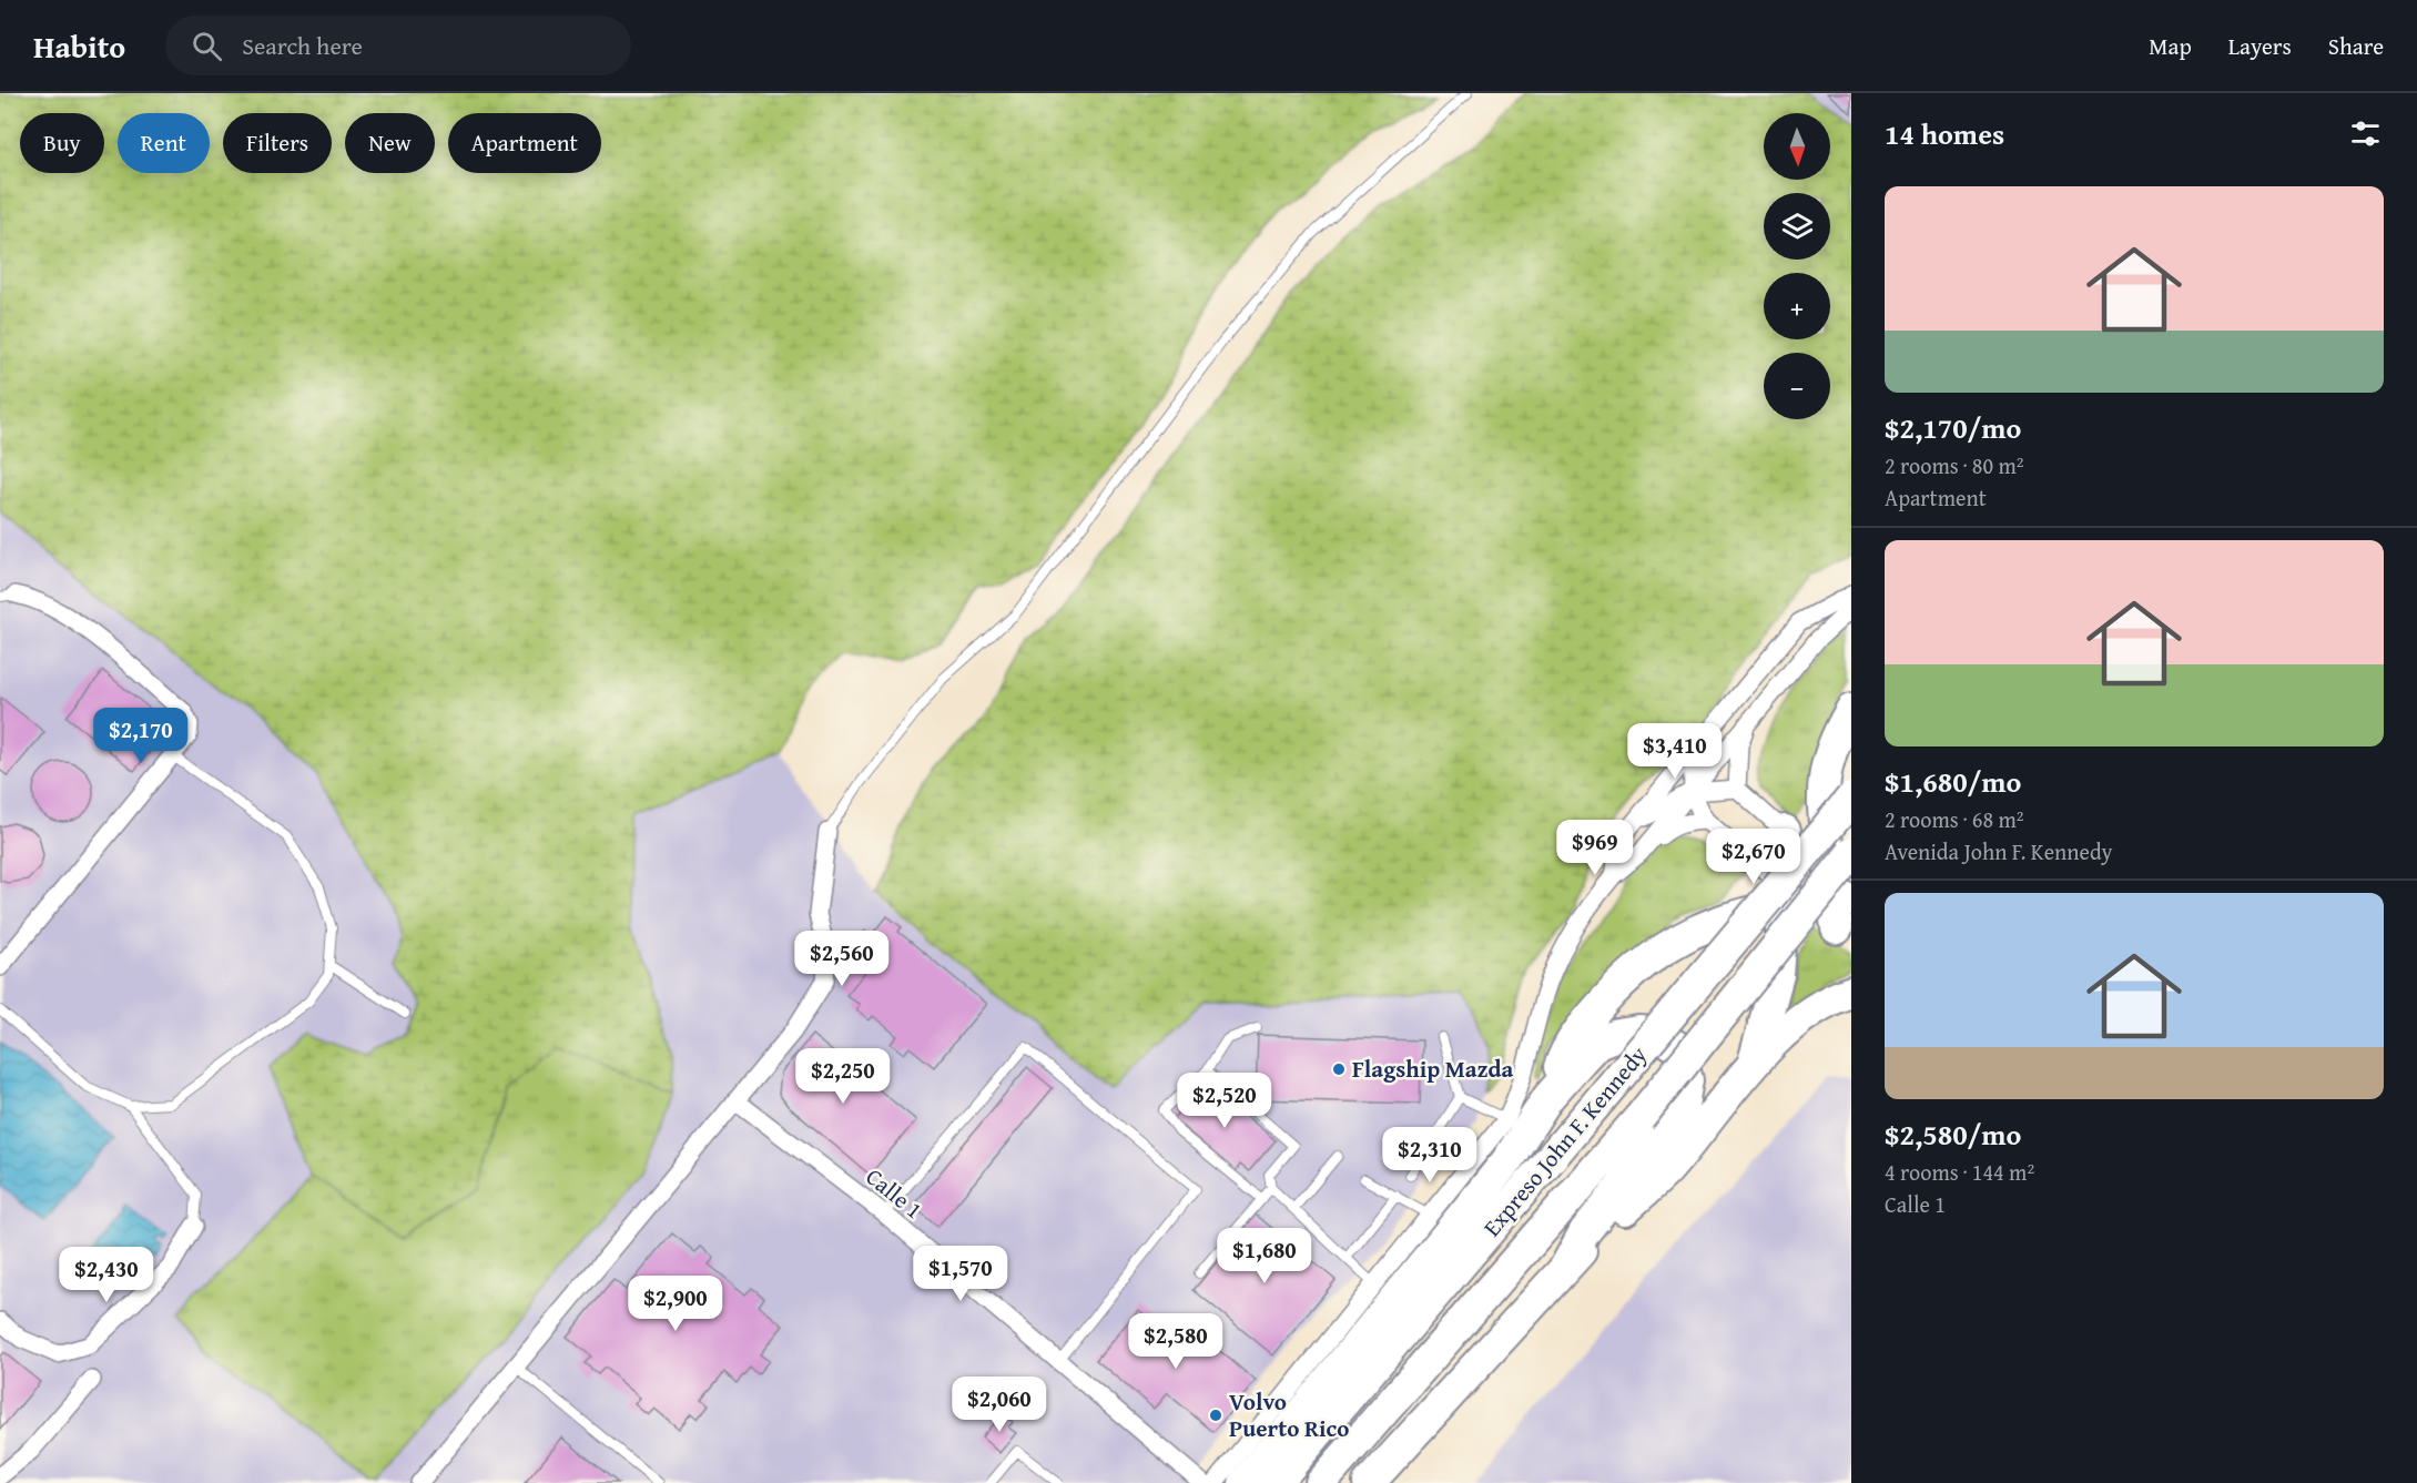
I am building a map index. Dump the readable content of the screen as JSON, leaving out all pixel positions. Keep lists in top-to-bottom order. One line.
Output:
{"streets":{"highway":["Expreso John F. Kennedy"],"street":["Calle 1"]},"places":["Flagship Mazda","Volvo Puerto Rico"],"north":"bottom","page":{"header":"Habito","search":"Search here","nav":["Map","Layers","Share"],"heading":"14 homes","map_buttons":["+","−"],"chip":["Buy","Rent","Filters","New","Apartment"],"list":[{"name":"$2,170/mo","note":"2 rooms · 80 m² · Apartment"},{"name":"$1,680/mo","note":"2 rooms · 68 m² · Avenida John F. Kennedy"},{"name":"$2,580/mo","note":"4 rooms · 144 m² · Calle 1"}],"price":["$2,170","$3,410","$969","$2,670","$2,560","$2,250","$2,520","$2,310","$1,680","$1,570","$2,430","$2,900","$2,580","$2,060"]}}
